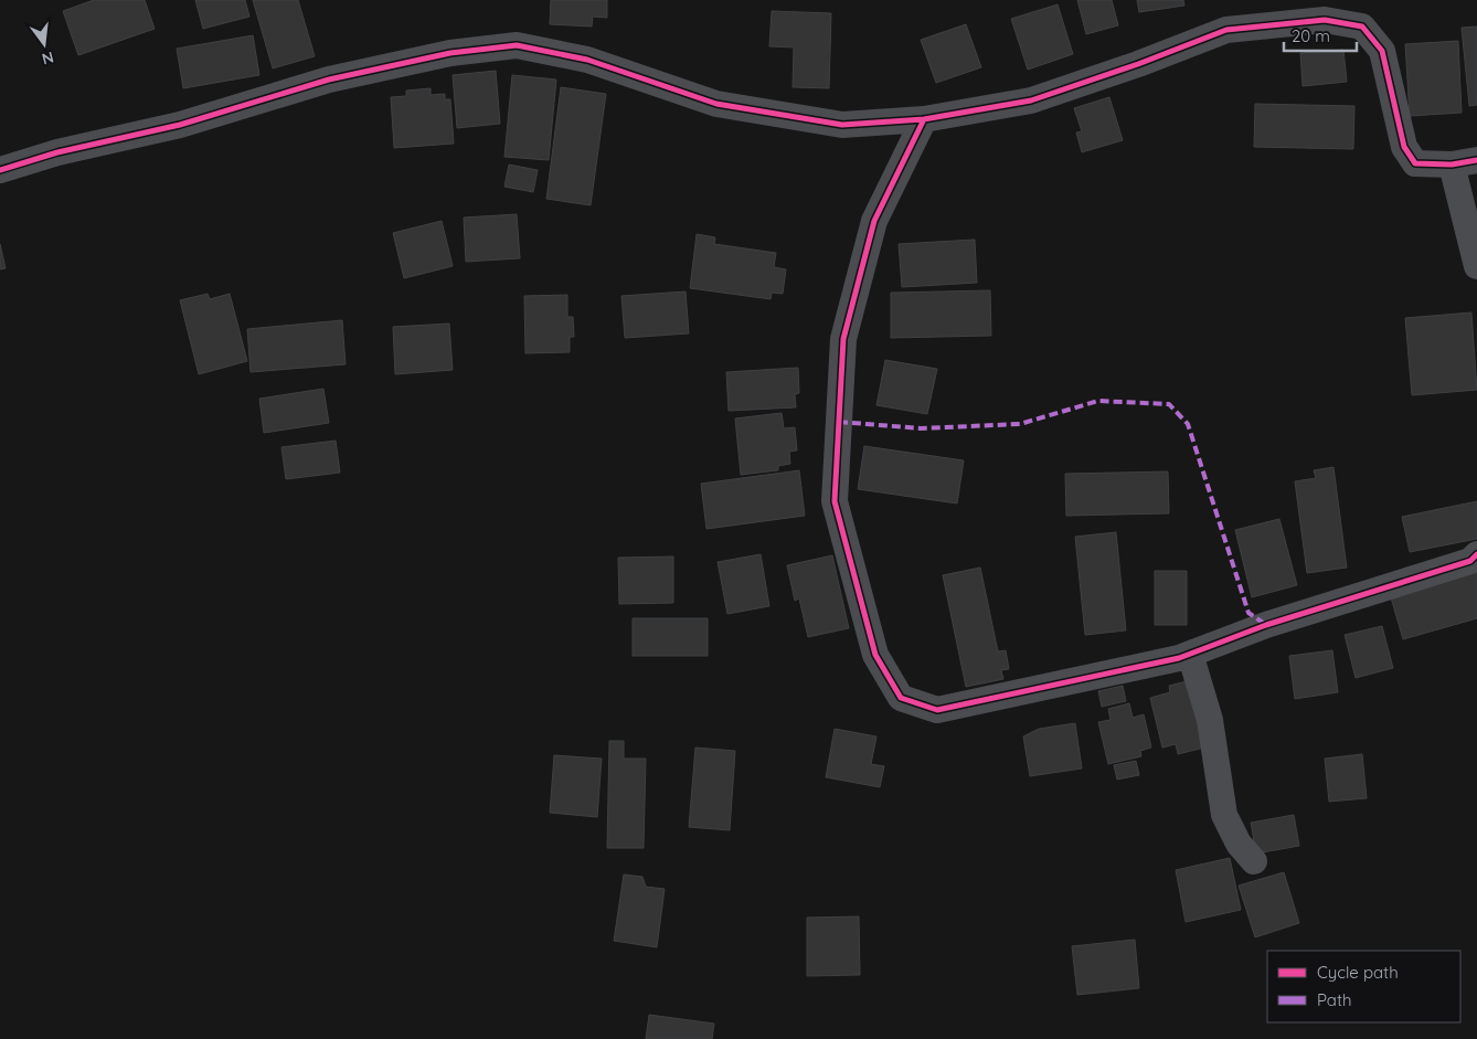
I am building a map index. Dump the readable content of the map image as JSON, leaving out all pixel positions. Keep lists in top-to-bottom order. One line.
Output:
{"legend":["Cycle path","Path"],"scale_bar":"20 m","north":"bottom"}
